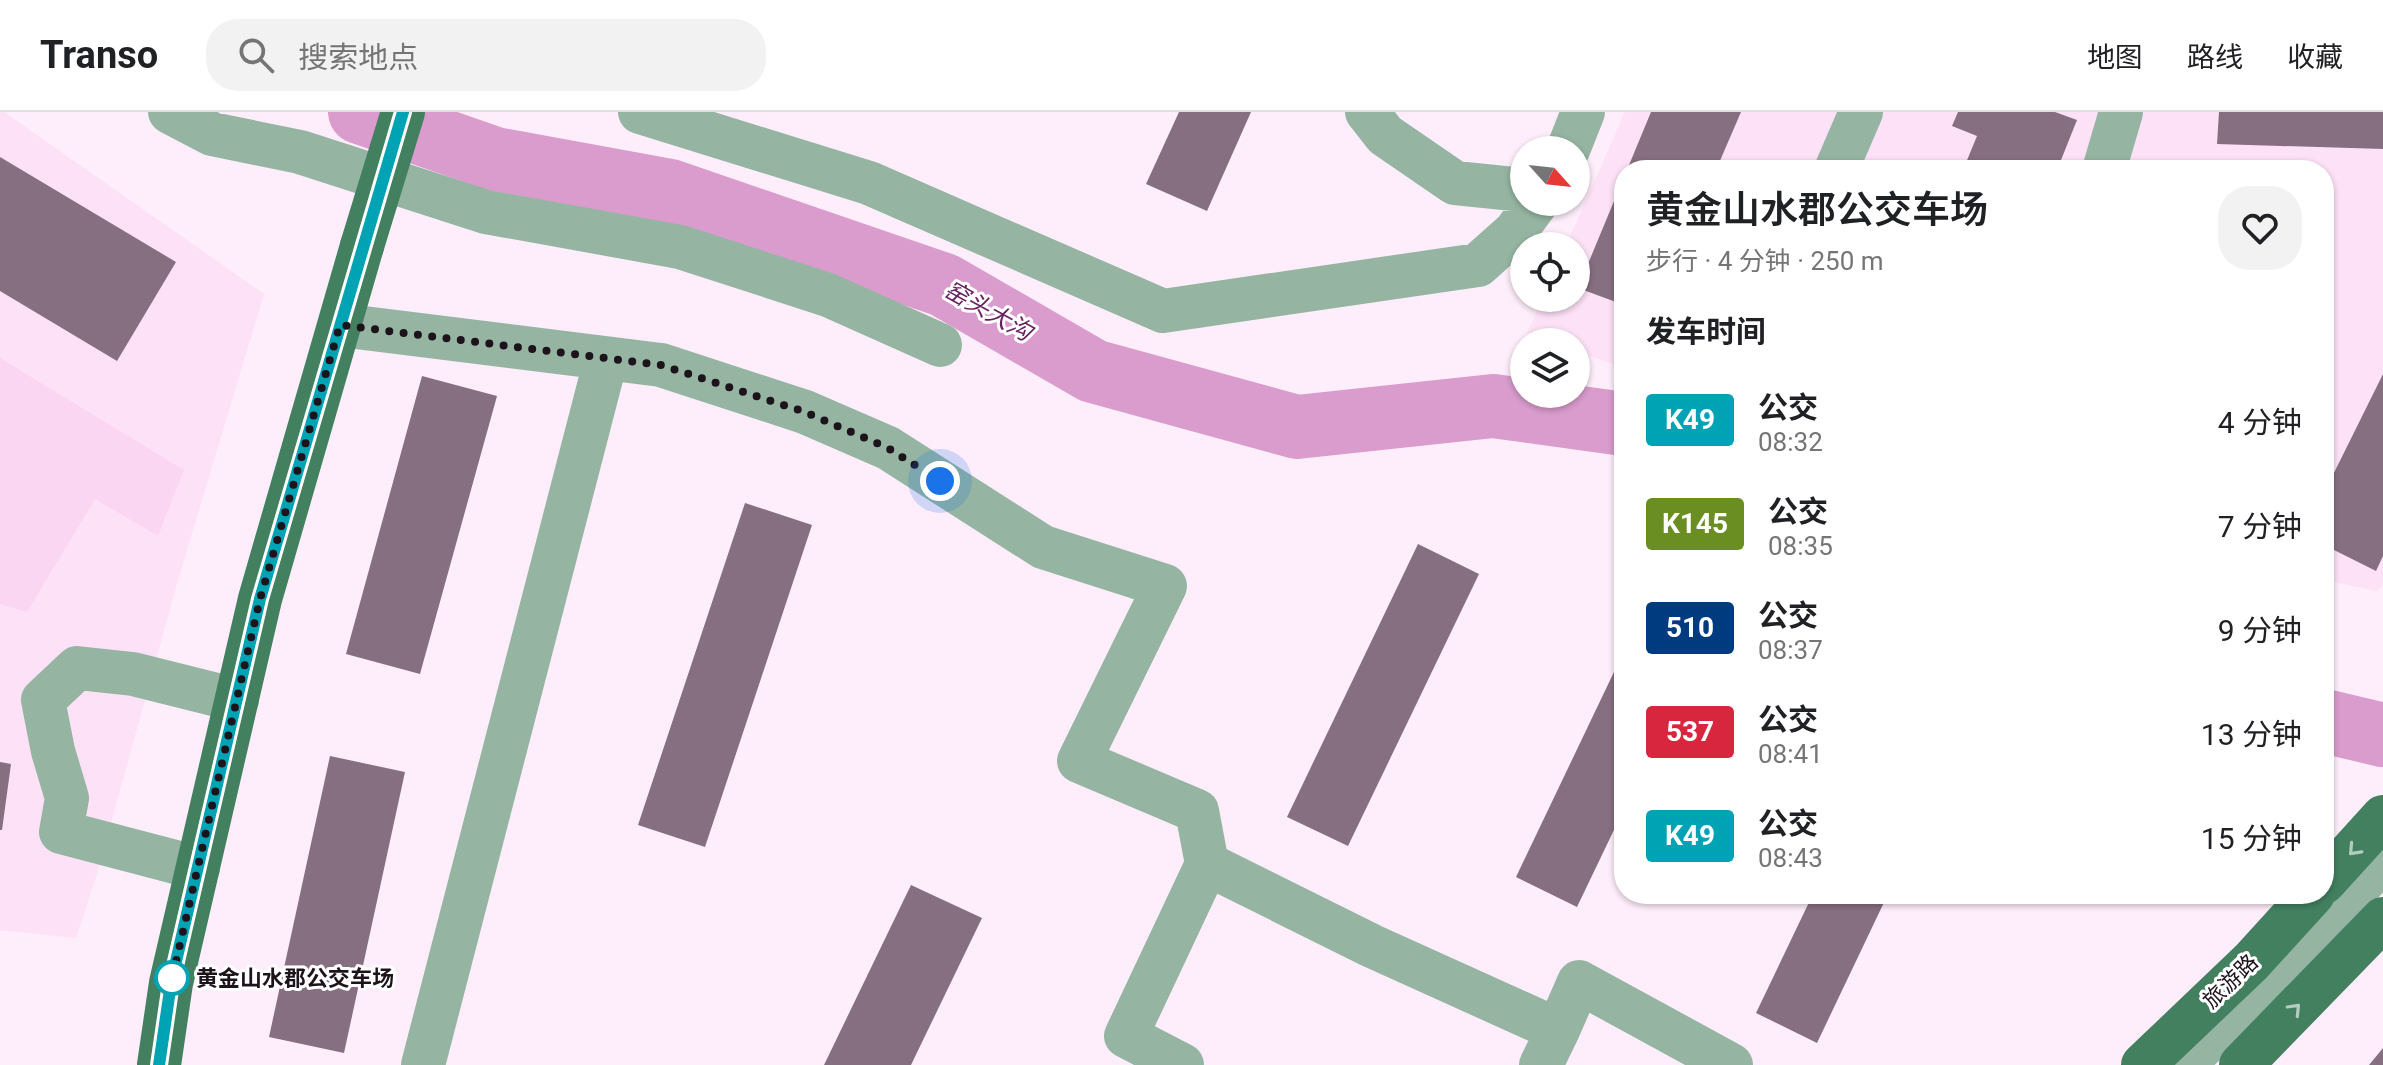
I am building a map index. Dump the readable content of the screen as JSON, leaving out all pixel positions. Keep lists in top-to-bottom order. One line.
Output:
{"streets":{"main road":["旅游路"]},"water":["窑头大沟"],"places":["黄金山水郡公交车场"],"lines":["bus line K49"],"north":"bottom right","page":{"header":"Transo","search":"搜索地点","nav":["地图","路线","收藏"],"heading":[["黄金山水郡公交车场","步行 · 4 分钟 · 250 m"],"发车时间"],"list":[{"mark":"K49","name":"公交","note":"08:32","value":"4 分钟"},{"mark":"K145","name":"公交","note":"08:35","value":"7 分钟"},{"mark":"510","name":"公交","note":"08:37","value":"9 分钟"},{"mark":"537","name":"公交","note":"08:41","value":"13 分钟"},{"mark":"K49","name":"公交","note":"08:43","value":"15 分钟"}]}}
